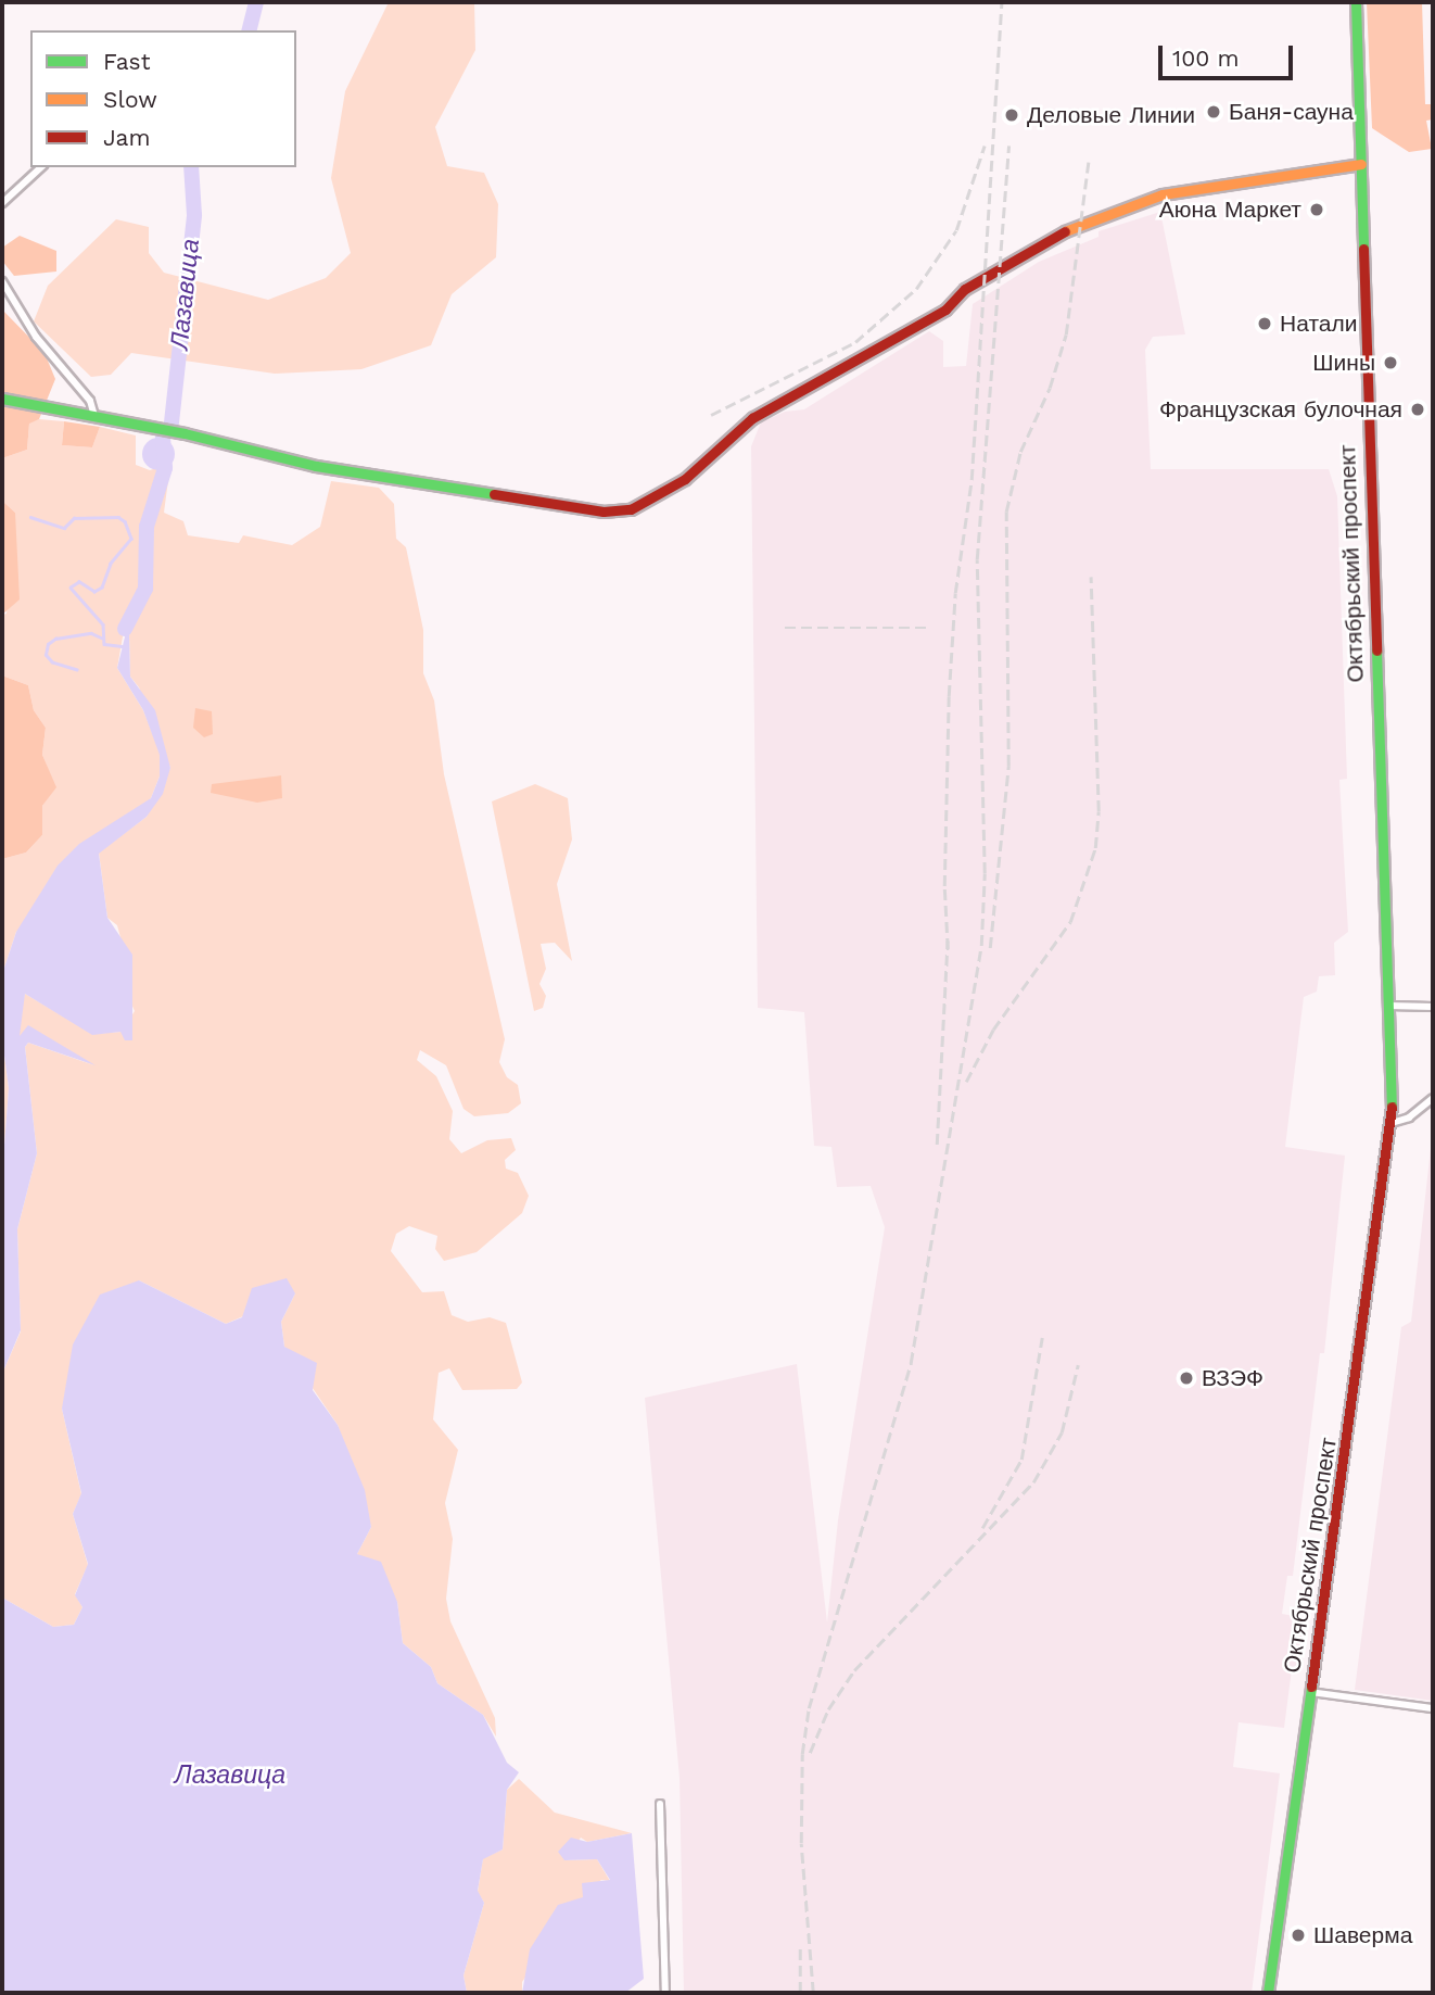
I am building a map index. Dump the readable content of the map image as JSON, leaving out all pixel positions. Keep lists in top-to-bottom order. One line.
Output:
{"streets":{"main road":["Октябрьский проспект"]},"water":["Лазавица"],"places":["Баня-сауна","Деловые Линии","Аюна Маркет","Натали","Шины","Французская булочная","ВЗЭФ","Шаверма"],"legend":["Fast","Slow","Jam"],"scale_bar":"100 m"}
